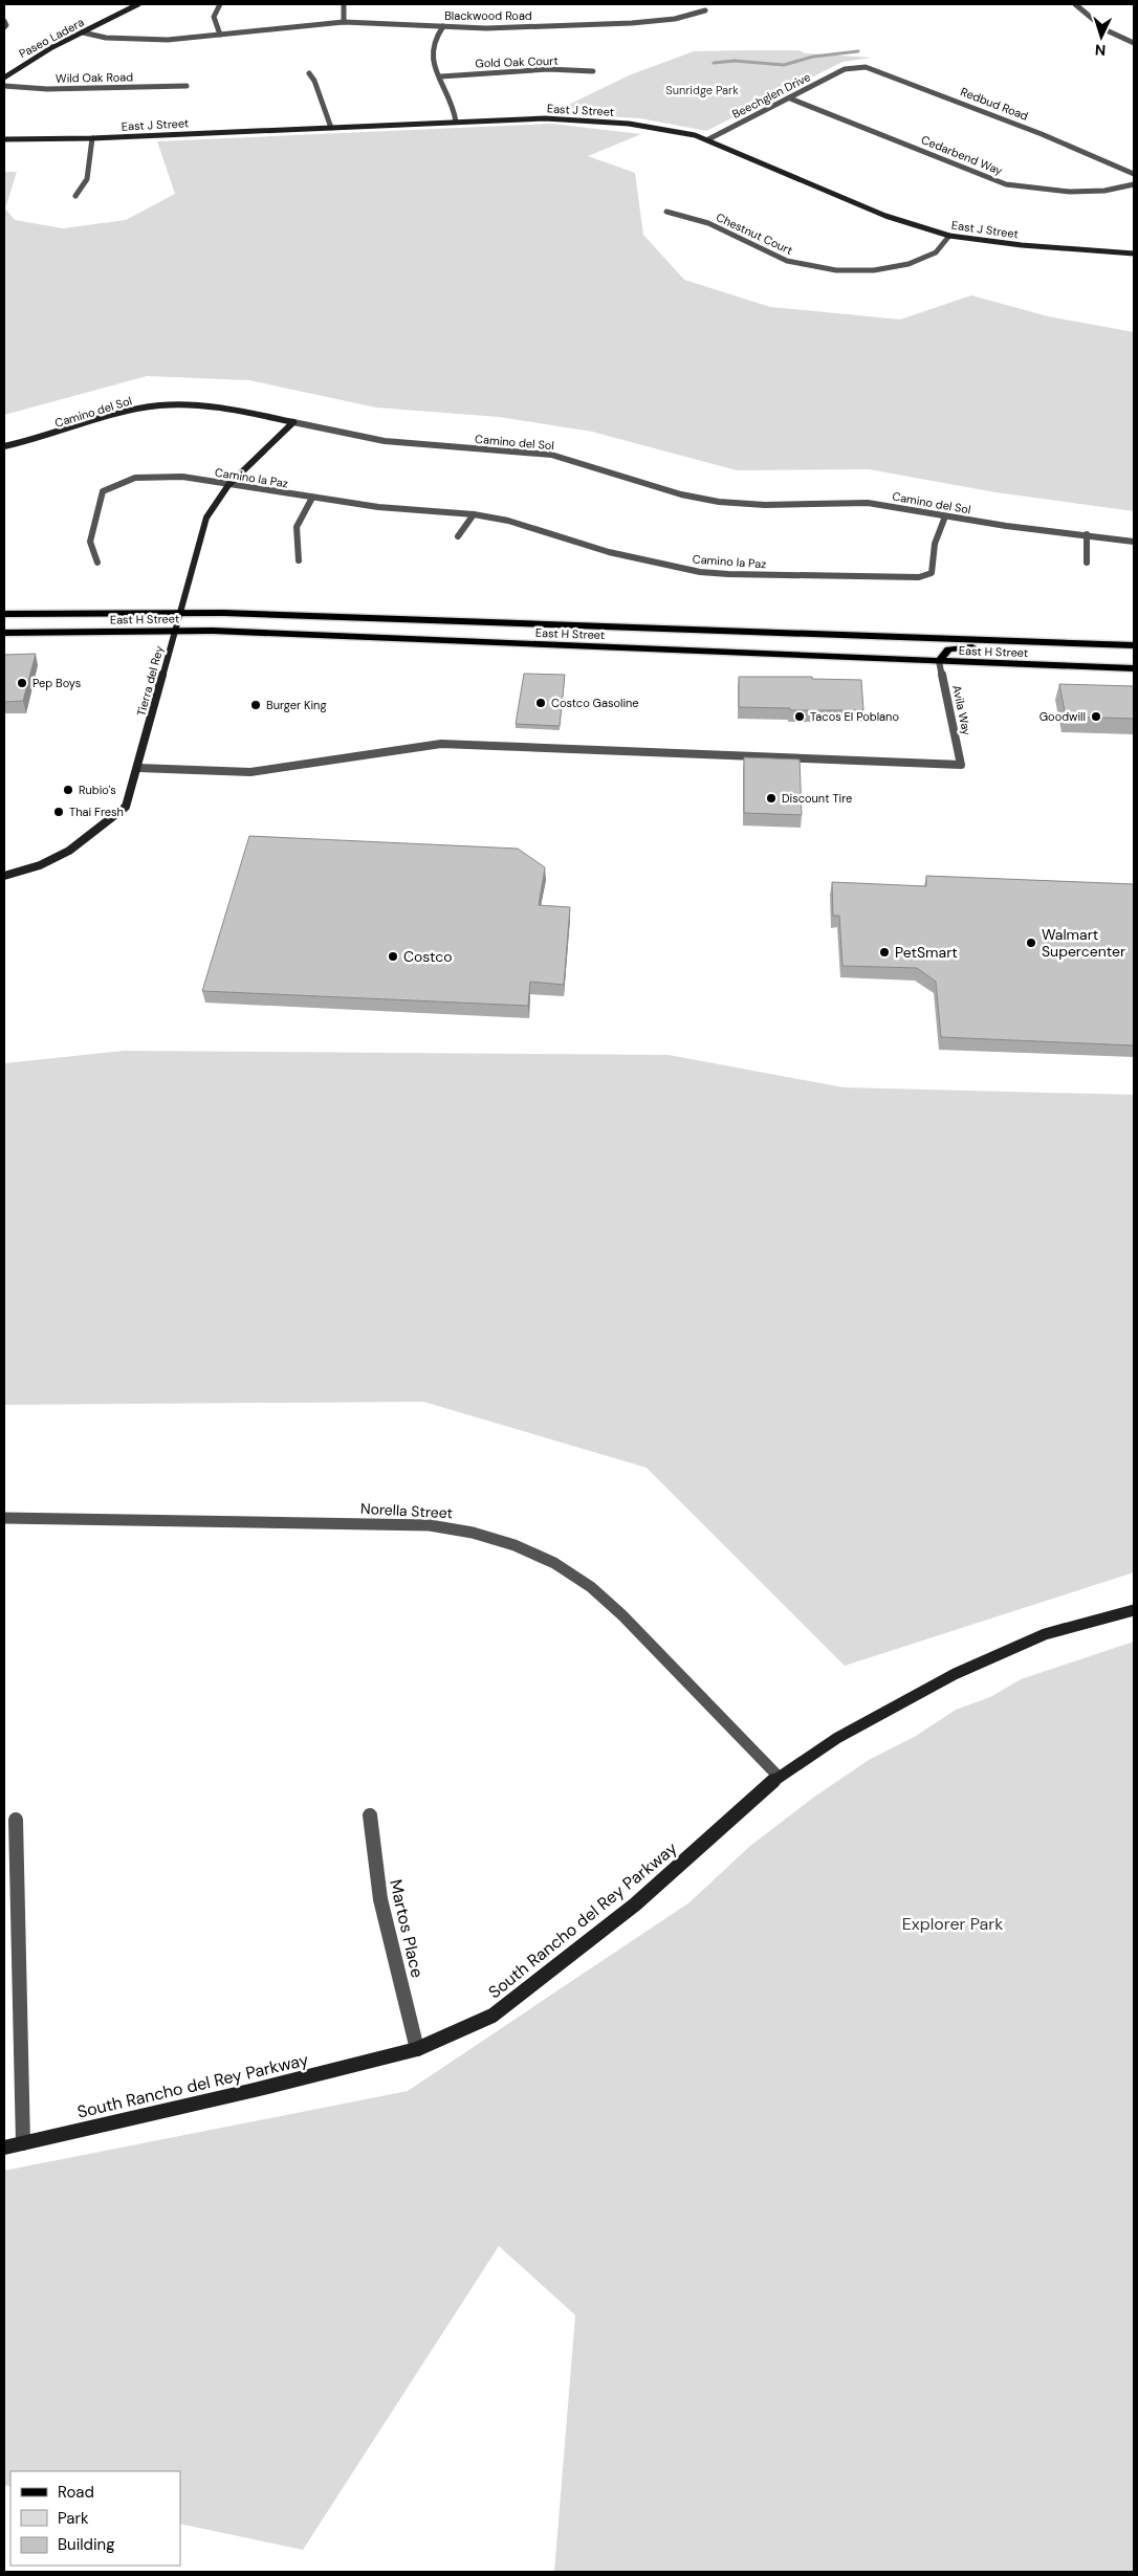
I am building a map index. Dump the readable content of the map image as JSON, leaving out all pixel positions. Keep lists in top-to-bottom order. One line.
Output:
{"streets":{"main road":["East H Street"],"street":["Blackwood Road","Paseo Ladera","Gold Oak Court","Wild Oak Road","Beechglen Drive","Redbud Road","East J Street","Cedarbend Way","Chestnut Court","Camino del Sol","Camino la Paz","Tierra del Rey","Avila Way","Norella Street","South Rancho del Rey Parkway","Martos Place"]},"crossings":[["Blackwood Road","Paseo Ladera"],["Beechglen Drive","Redbud Road"],["Beechglen Drive","East J Street"],["Beechglen Drive","Cedarbend Way"],["East J Street","Chestnut Court"],["Camino del Sol","Camino la Paz"],["Camino del Sol","Tierra del Rey"],["Camino la Paz","Tierra del Rey"],["East H Street","Tierra del Rey"],["East H Street","Avila Way"],["Tierra del Rey","Avila Way"],["Norella Street","South Rancho del Rey Parkway"],["South Rancho del Rey Parkway","Martos Place"]],"parks":["Sunridge Park","Explorer Park"],"places":["Pep Boys","Costco Gasoline","Burger King","Tacos El Poblano","Goodwill","Rubio's","Discount Tire","Thai Fresh","Walmart Supercenter","PetSmart","Costco"],"legend":["Road","Park","Building"],"north":"bottom"}
